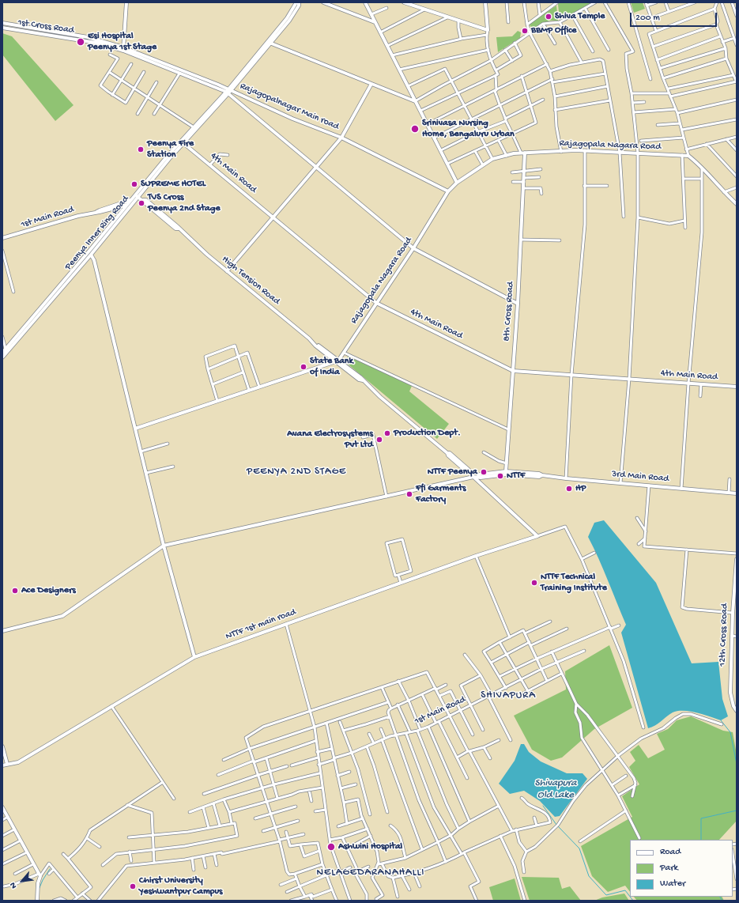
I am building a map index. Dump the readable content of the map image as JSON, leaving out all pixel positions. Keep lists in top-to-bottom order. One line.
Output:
{"streets":{"street":["1st Cross Road","Rajagopalnagar Main road","Rajagopala Nagara Road","4th Main Road","1st Main Road","Peenya Inner Ring Road","High Tension Road","8th Cross Road","3rd Main Road","NTTF 1st main road","12th Cross Road"]},"crossings":[["1st Cross Road","Rajagopalnagar Main road"],["1st Cross Road","Peenya Inner Ring Road"],["Rajagopalnagar Main road","Rajagopala Nagara Road"],["Rajagopalnagar Main road","Peenya Inner Ring Road"],["Rajagopala Nagara Road","4th Main Road"],["Rajagopala Nagara Road","High Tension Road"],["Rajagopala Nagara Road","8th Cross Road"],["4th Main Road","Peenya Inner Ring Road"],["4th Main Road","8th Cross Road"],["1st Main Road","Peenya Inner Ring Road"],["Peenya Inner Ring Road","High Tension Road"],["High Tension Road","3rd Main Road"],["High Tension Road","NTTF 1st main road"],["8th Cross Road","3rd Main Road"]],"districts":["PEENYA 2ND STAGE","SHIVAPURA","NELAGEDARANAHALLI"],"water":["Shivapura Old Lake"],"places":["Shiva Temple","BBMP Office","Esi Hospital Peenya 1st Stage","Srinivasa Nursing Home, Bengaluru Urban","Peenya Fire Station","SUPREME HOTEL","TVS Cross Peenya 2nd Stage","State Bank of India","Production Dept.","Avana Electrosystems Pvt Ltd","NTTF Peenya","NTTF","HP","Ffi Garments Factory","NTTF Technical Training Institute","Ace Designers","Ashwini Hospital","Chirst University Yeshwantpur Campus"],"legend":["Road","Park","Water"],"scale_bar":"200 m","north":"bottom left"}
